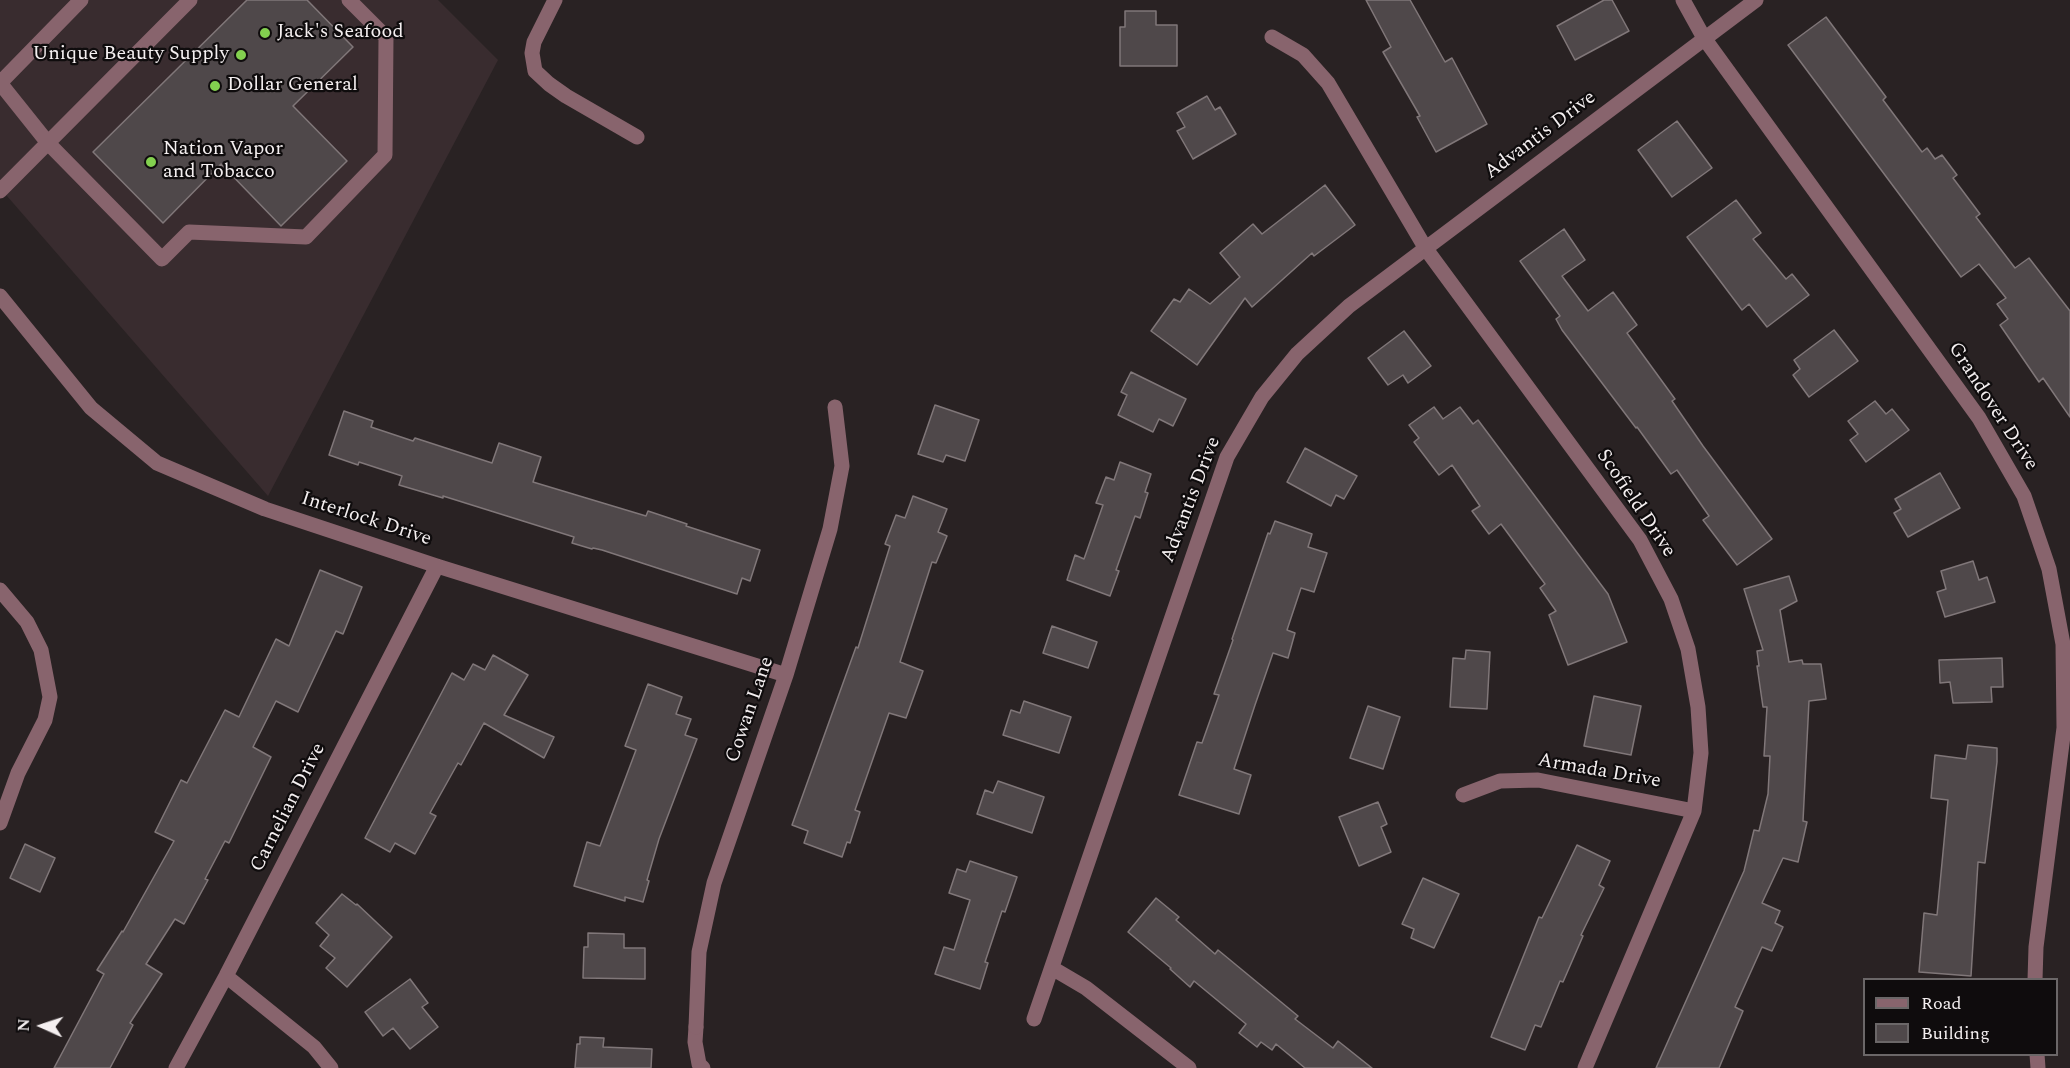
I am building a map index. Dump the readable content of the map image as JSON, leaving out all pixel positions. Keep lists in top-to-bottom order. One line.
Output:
{"streets":{"street":["Advantis Drive","Grandover Drive","Scofield Drive","Interlock Drive","Cowan Lane","Armada Drive","Carnelian Drive"]},"crossings":[["Advantis Drive","Grandover Drive"],["Advantis Drive","Scofield Drive"],["Scofield Drive","Armada Drive"],["Interlock Drive","Cowan Lane"],["Interlock Drive","Carnelian Drive"]],"places":["Jack's Seafood","Unique Beauty Supply","Dollar General","Nation Vapor and Tobacco"],"legend":["Road","Building"],"north":"left"}
